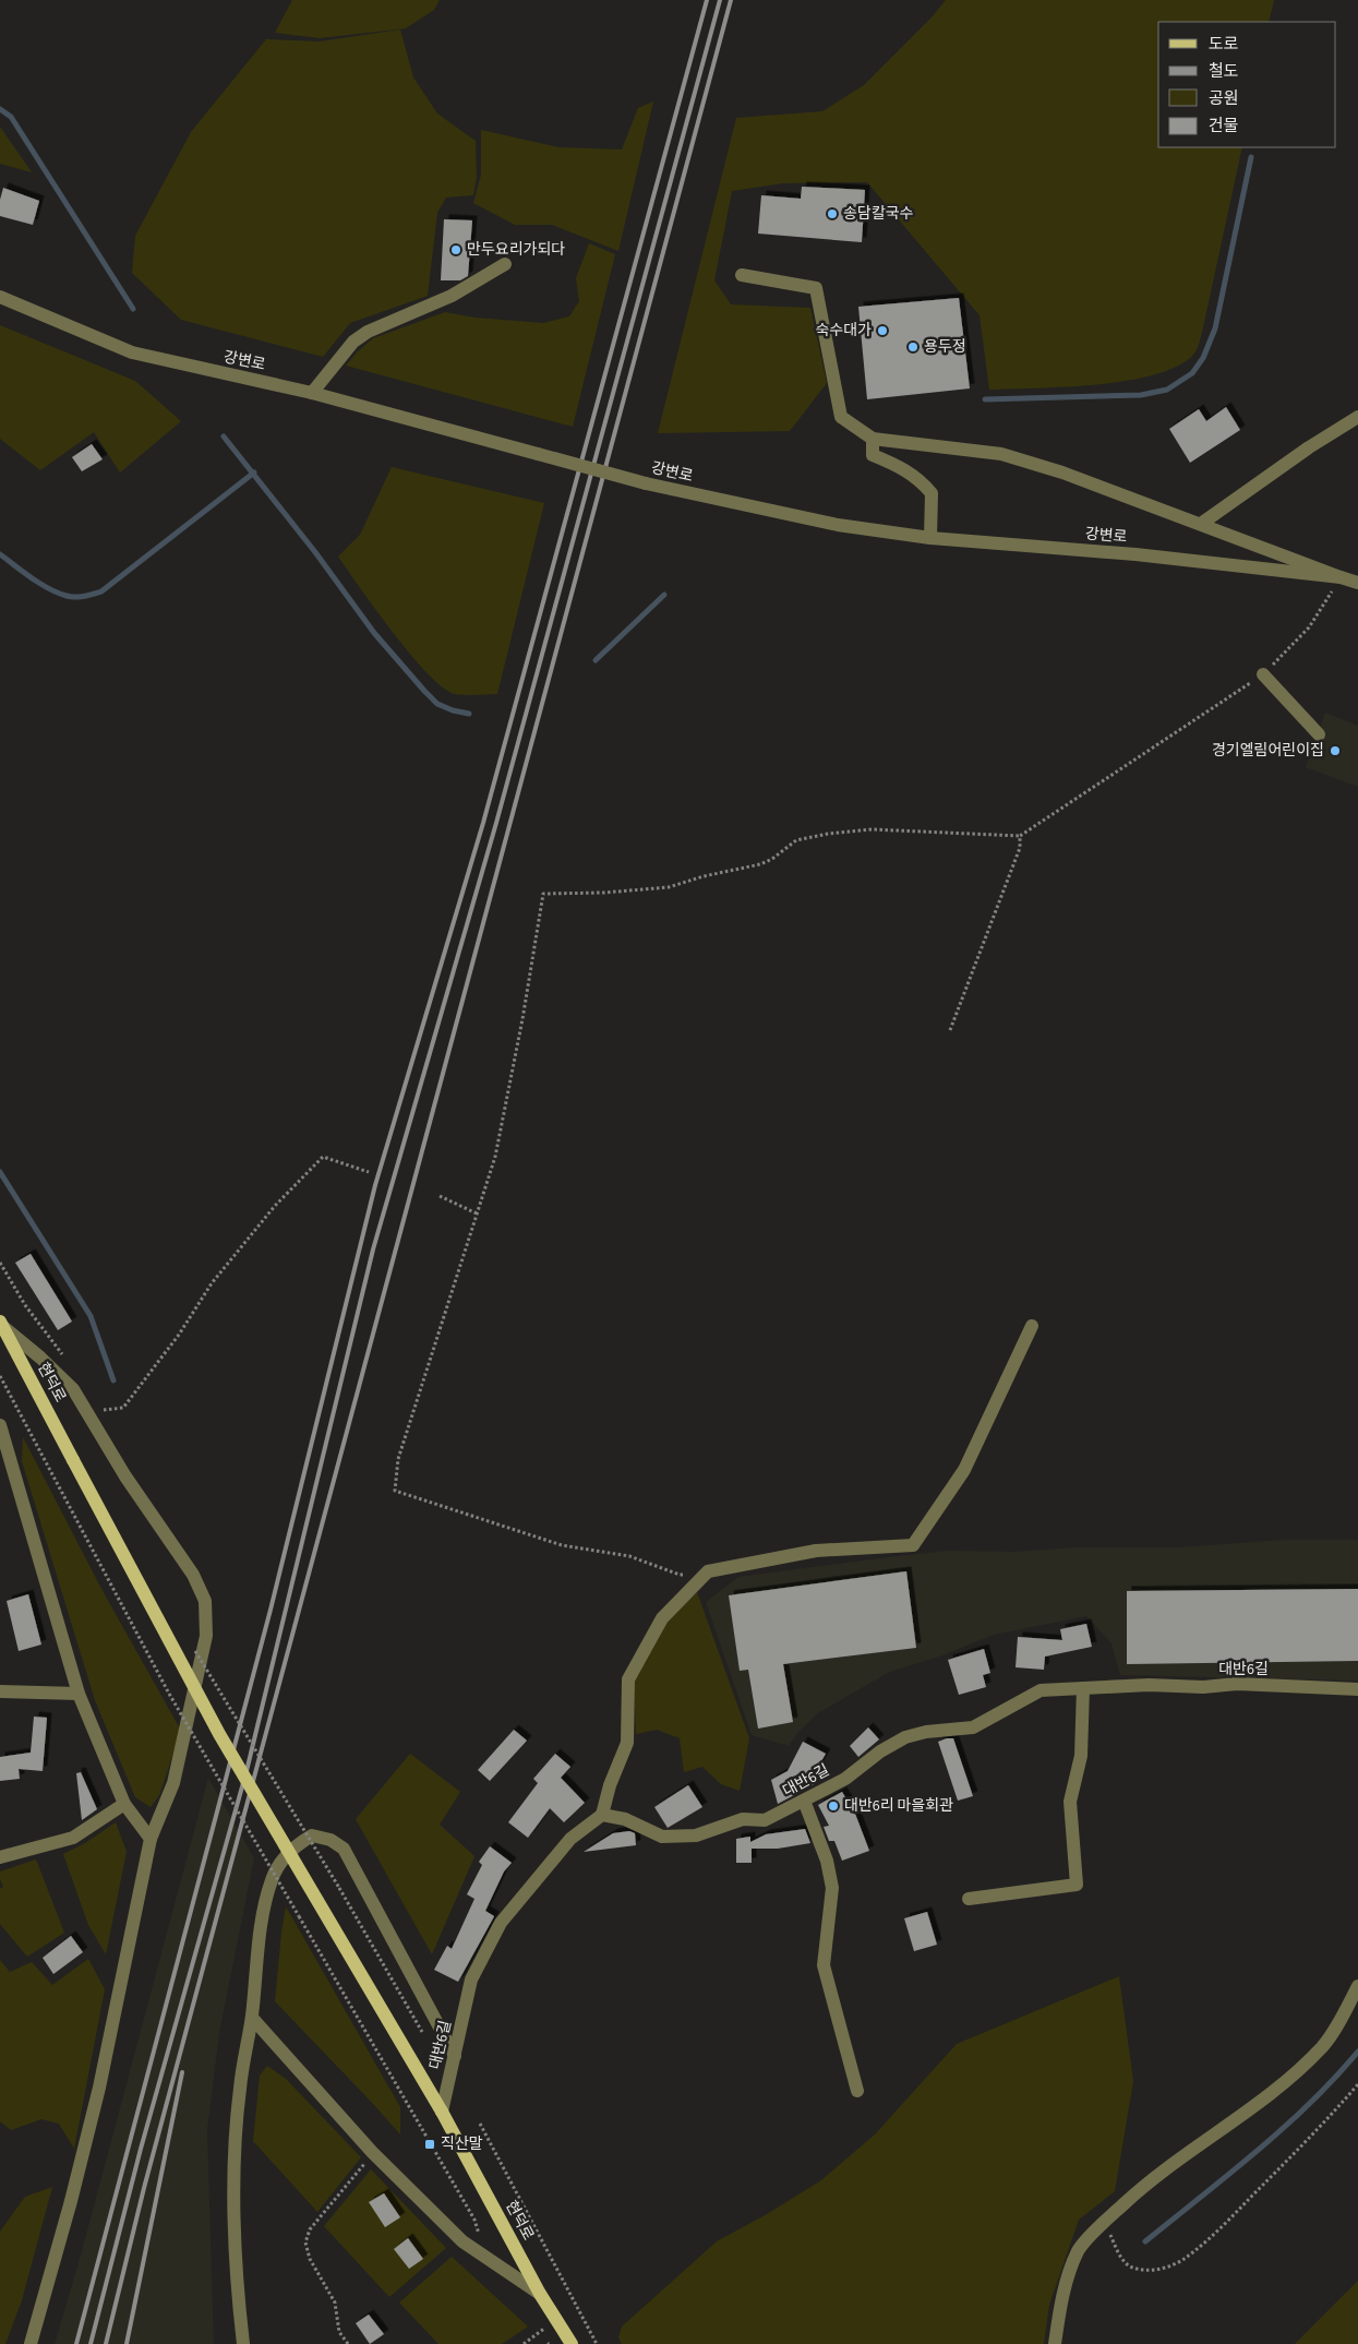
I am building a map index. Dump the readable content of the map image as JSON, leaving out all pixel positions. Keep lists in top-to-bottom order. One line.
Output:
{"streets":{"main road":["현덕로"],"street":["강변로","대반6길"]},"crossings":[["현덕로","대반6길"]],"places":{"other":["송담칼국수","만두요리가되다","숙수대가","용두정","경기엘림어린이집","대반6리 마을회관"],"transit":["직산말"]},"legend":["도로","철도","공원","건물"]}
